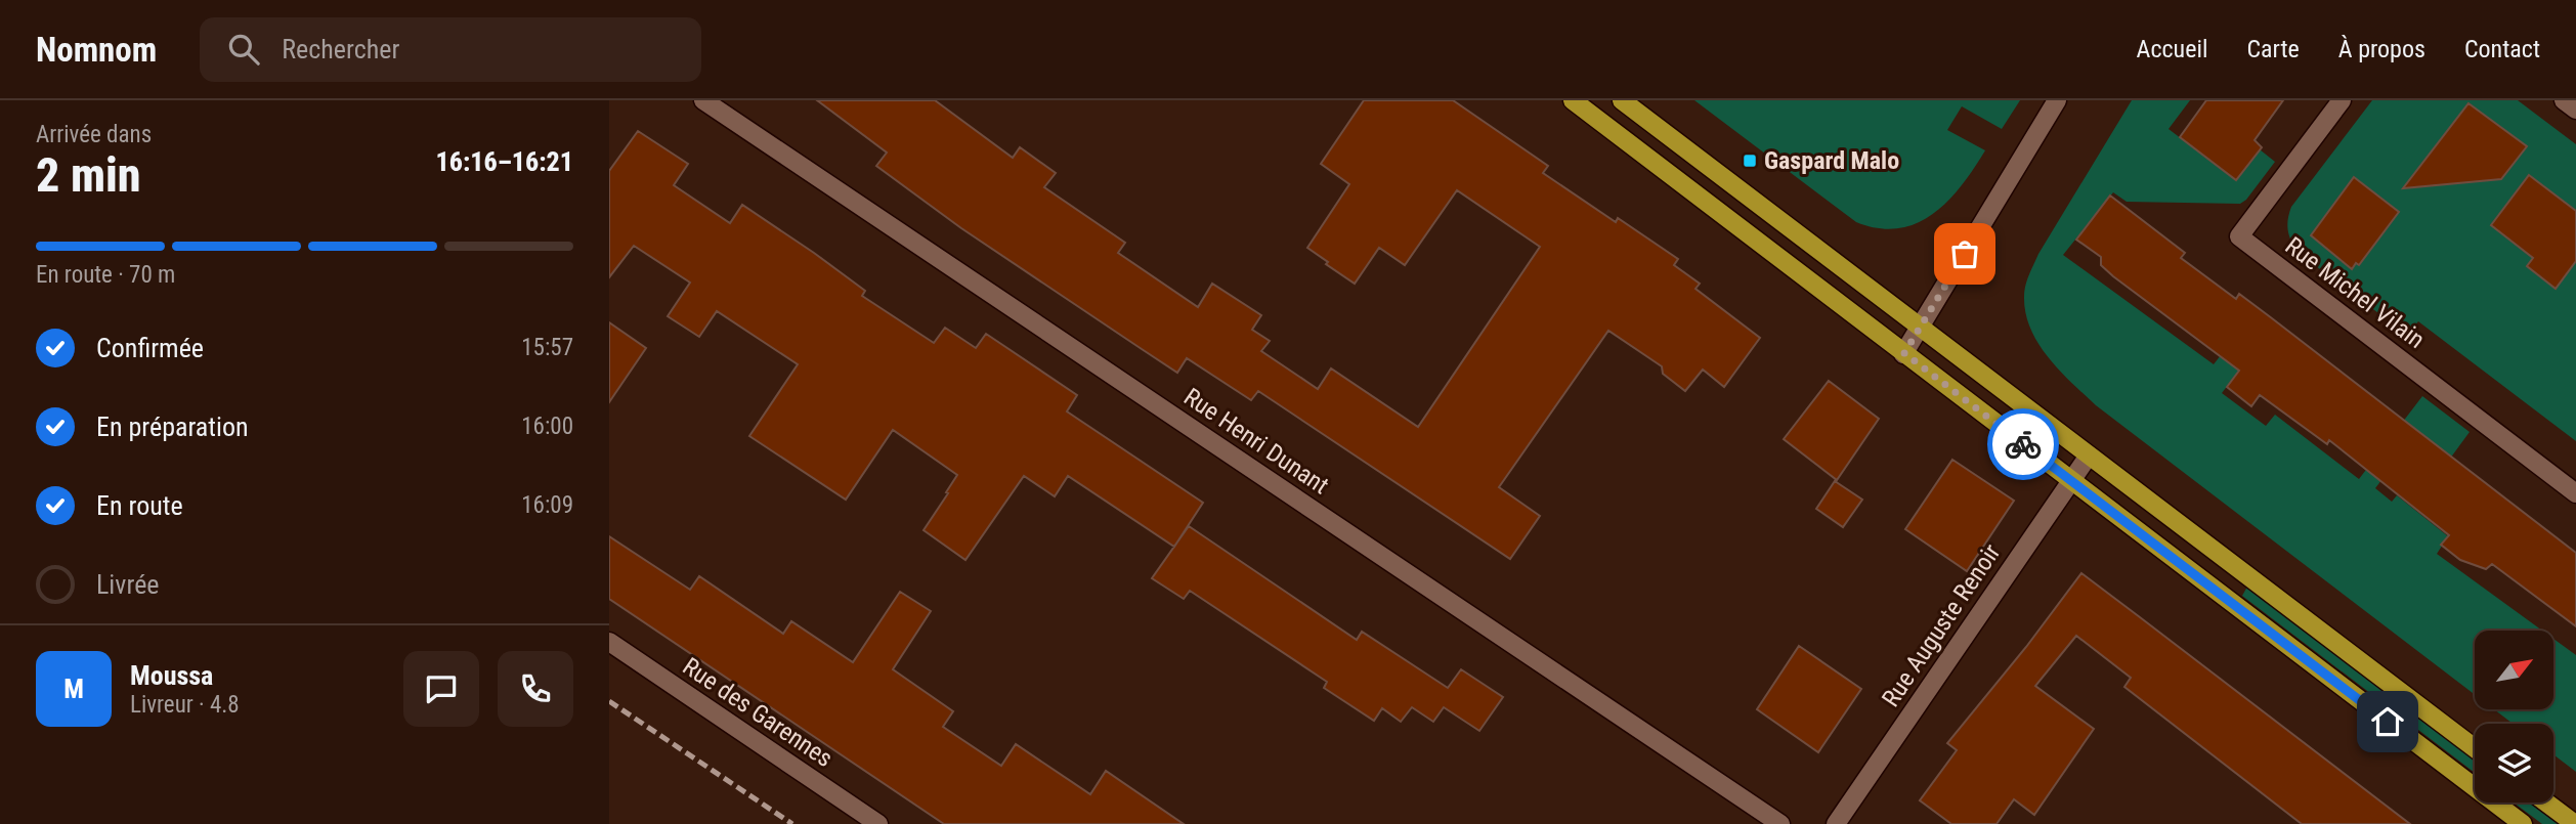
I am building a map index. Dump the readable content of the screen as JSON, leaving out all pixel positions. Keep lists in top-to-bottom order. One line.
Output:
{"streets":{"street":["Rue Michel Vilain","Rue Henri Dunant","Rue Auguste Renoir","Rue des Garennes"]},"places":{"transit":["Gaspard Malo"]},"north":"top right","page":{"header":"Nomnom","search":"Rechercher","nav":["Accueil","Carte","À propos","Contact"],"heading":["2 min","Arrivée dans","16:16–16:21"],"panel":["Moussa","Livreur · 4.8"],"bar":"En route · 70 m","list":[["Confirmée","15:57"],["En préparation","16:00"],["En route","16:09"],"Livrée"],"round":"M"}}
